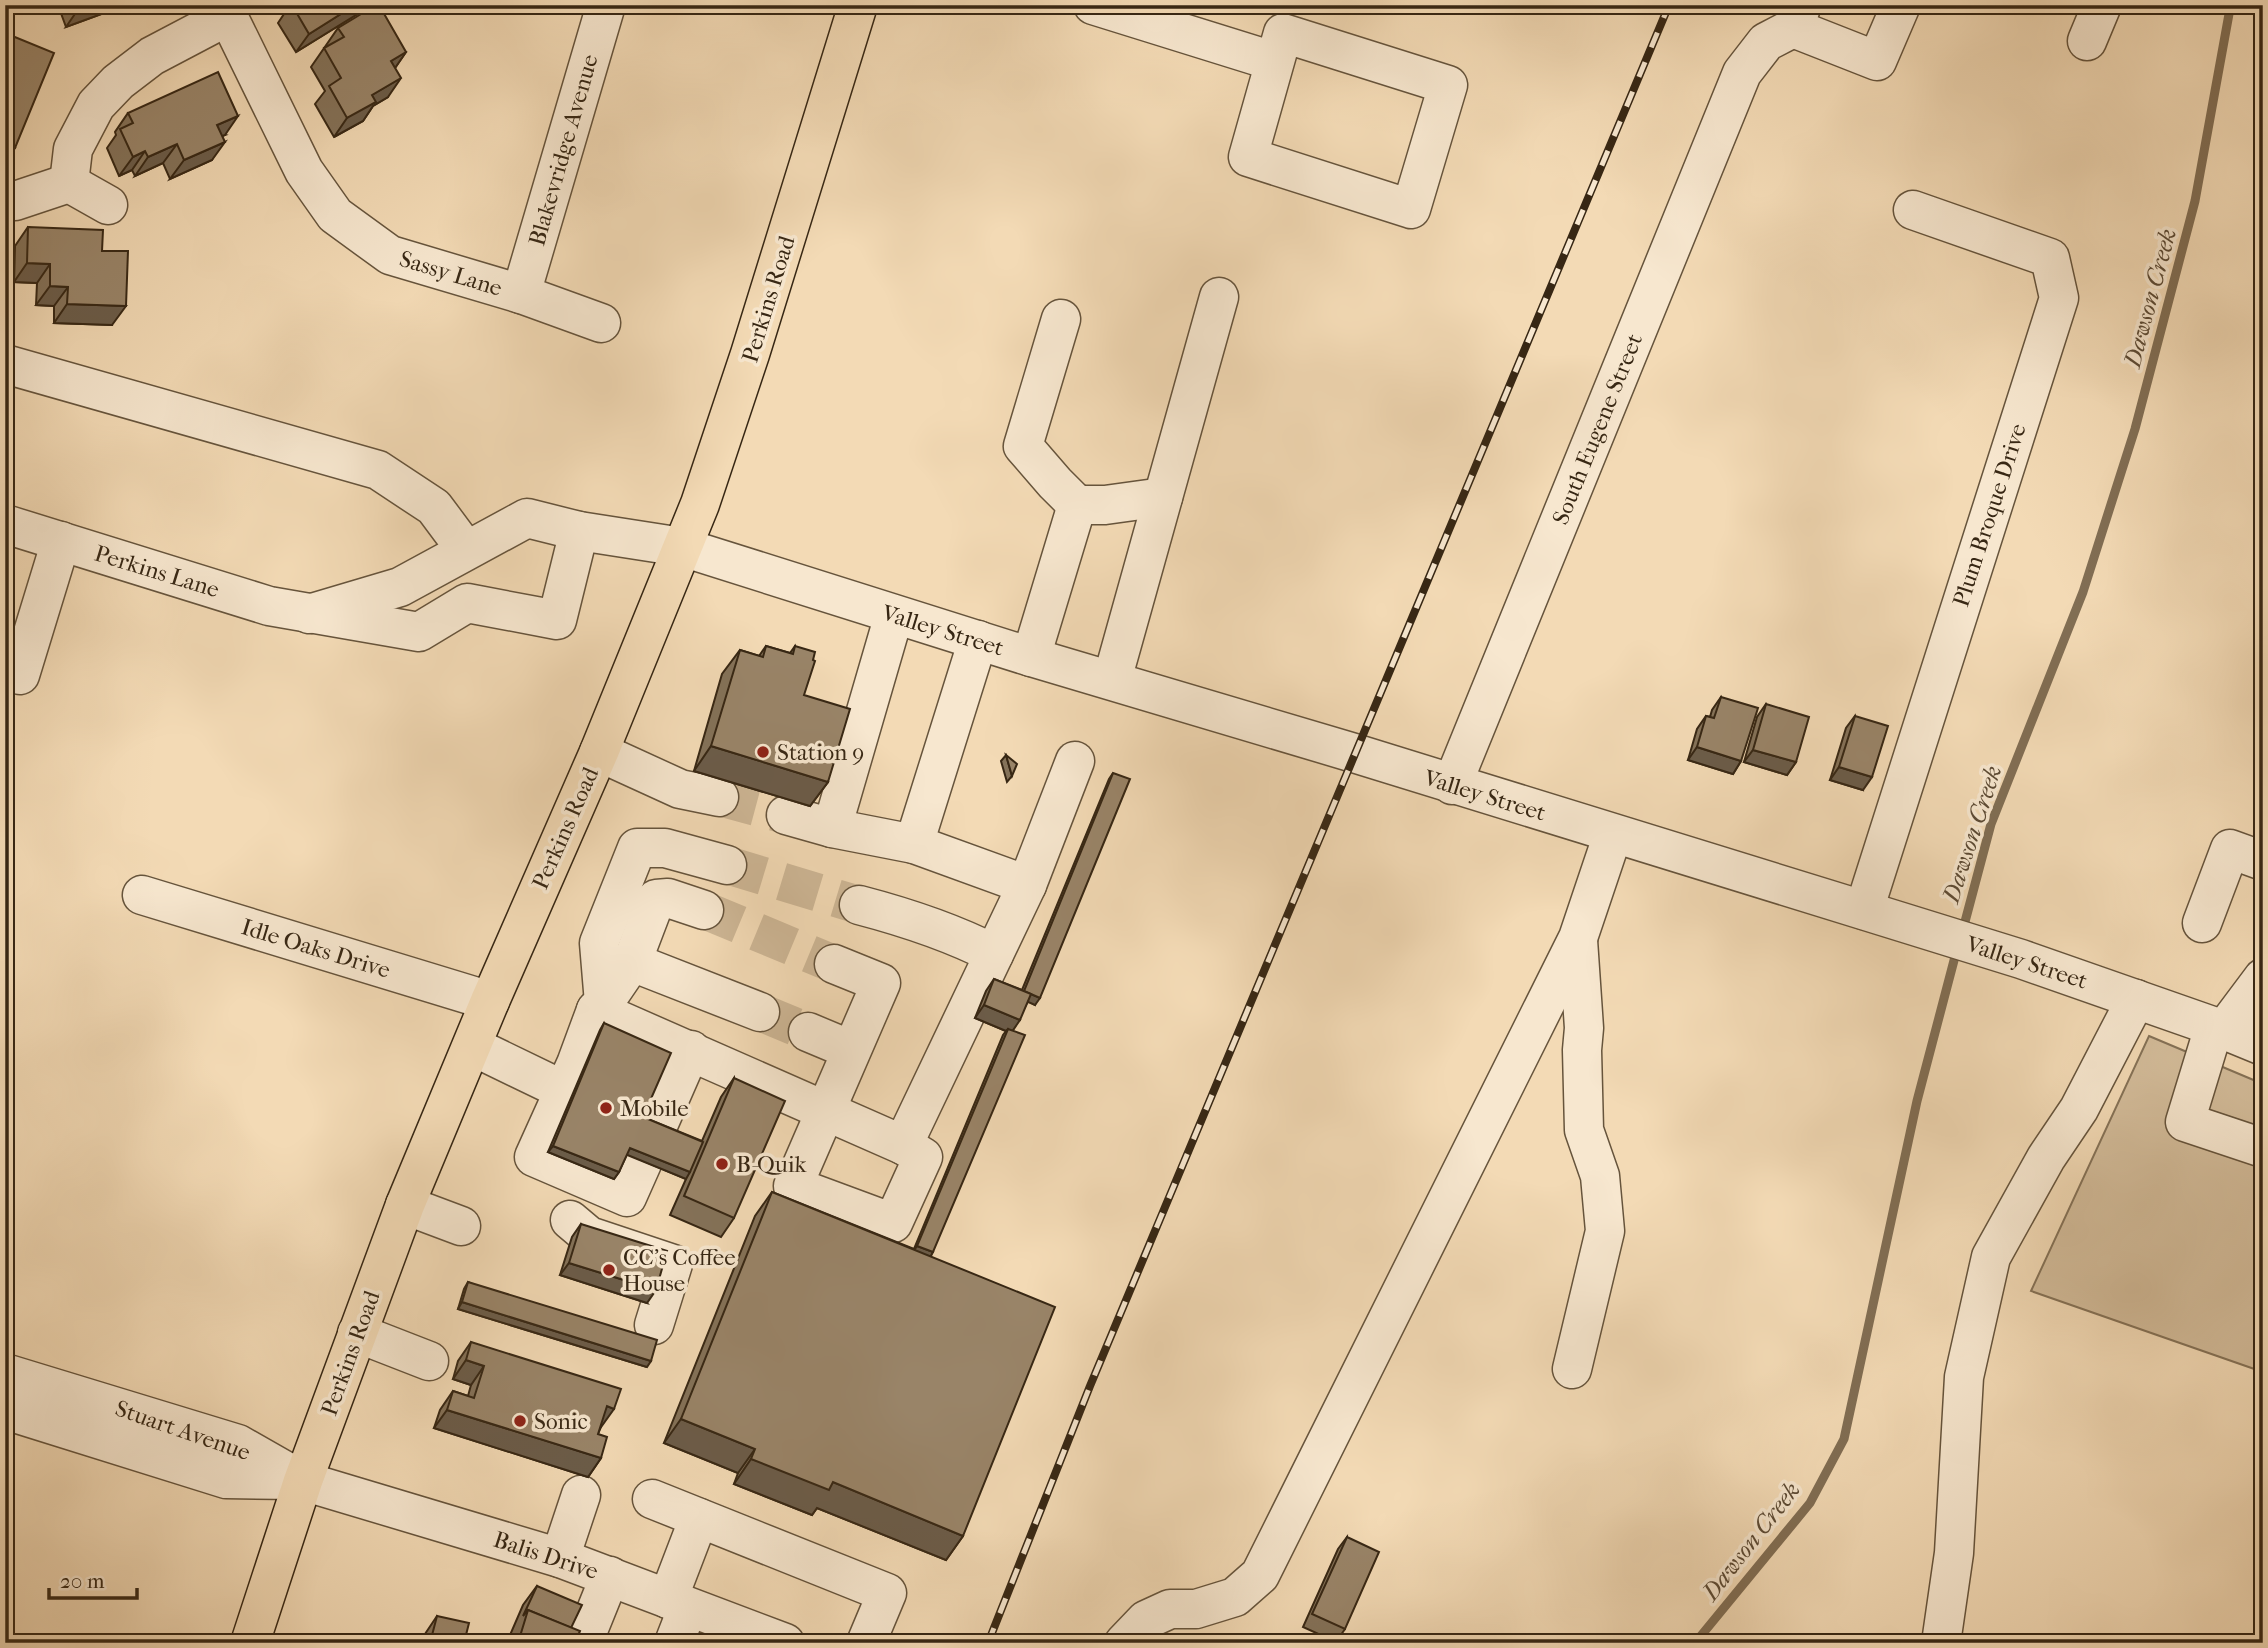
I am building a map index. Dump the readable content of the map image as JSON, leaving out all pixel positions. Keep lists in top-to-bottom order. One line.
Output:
{"streets":{"main road":["Perkins Road"],"street":["Blakevridge Avenue","Sassy Lane","South Eugene Street","Plum Broque Drive","Perkins Lane","Valley Street","Idle Oaks Drive","Stuart Avenue","Balis Drive"]},"crossings":[["Blakevridge Avenue","Sassy Lane"],["Perkins Road","Valley Street"],["Perkins Road","Idle Oaks Drive"],["Perkins Road","Stuart Avenue"],["Perkins Road","Balis Drive"],["South Eugene Street","Valley Street"],["Plum Broque Drive","Valley Street"],["Perkins Lane","Valley Street"],["Stuart Avenue","Balis Drive"]],"water":["Dawson Creek"],"places":["Station 9","Mobile","B-Quik","CC's Coffee House","Sonic"],"scale_bar":"20 m"}
